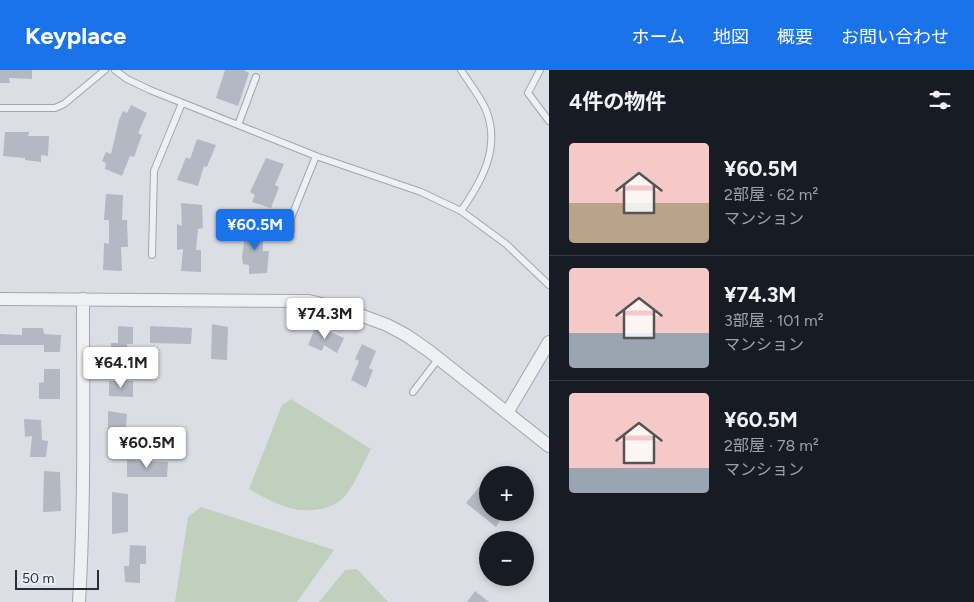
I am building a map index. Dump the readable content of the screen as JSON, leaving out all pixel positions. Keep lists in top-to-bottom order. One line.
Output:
{"scale_bar":"50 m","page":{"header":"Keyplace","nav":["ホーム","地図","概要","お問い合わせ"],"heading":"4件の物件","list":[{"name":"¥60.5M","note":"2部屋 · 62 m² · マンション"},{"name":"¥74.3M","note":"3部屋 · 101 m² · マンション"},{"name":"¥60.5M","note":"2部屋 · 78 m² · マンション"}],"price":["¥60.5M","¥74.3M","¥64.1M","¥60.5M"],"map_buttons":["+","−"],"scale":"50 m"}}
